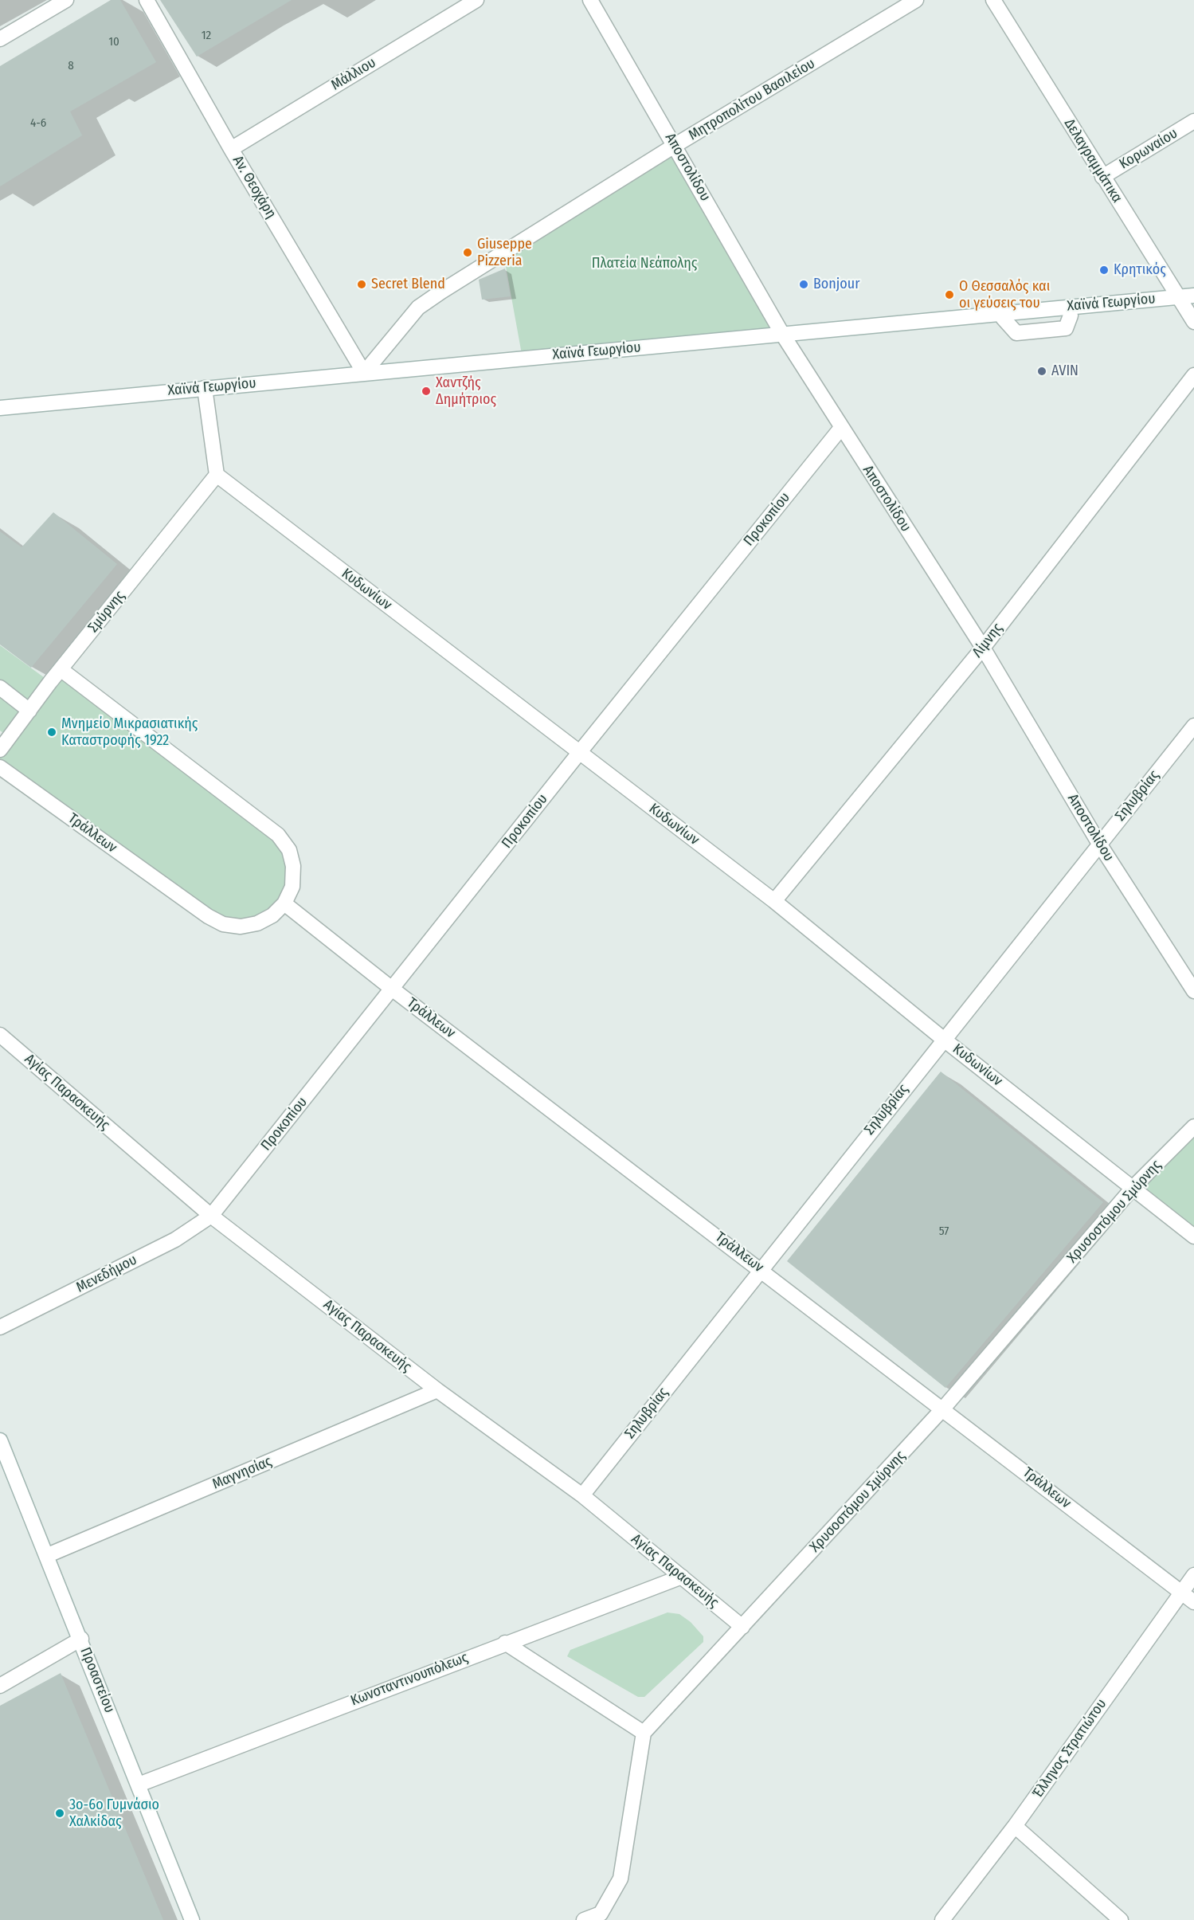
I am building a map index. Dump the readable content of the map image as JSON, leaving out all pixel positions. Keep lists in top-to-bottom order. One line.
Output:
{"streets":{"street":["Μάλλιου","Μητροπολίτου Βασιλείου","Κορωναίου","Δελαγραμμάτικα","Αποστολίδου","Αν. Θεοχάρη","Χαϊνά Γεωργίου","Προκοπίου","Κυδωνίων","Σμύρνης","Λίμνης","Σηλυβρίας","Τράλλεων","Αγίας Παρασκευής","Χρυσοστόμου Σμύρνης","Μενεδήμου","Μαγνησίας","Κωνσταντινουπόλεως","Προαστείου","Έλληνος Στρατιώτου"]},"crossings":[["Μάλλιου","Αν. Θεοχάρη"],["Μητροπολίτου Βασιλείου","Αποστολίδου"],["Μητροπολίτου Βασιλείου","Αν. Θεοχάρη"],["Μητροπολίτου Βασιλείου","Χαϊνά Γεωργίου"],["Κορωναίου","Δελαγραμμάτικα"],["Δελαγραμμάτικα","Χαϊνά Γεωργίου"],["Αποστολίδου","Χαϊνά Γεωργίου"],["Αποστολίδου","Προκοπίου"],["Αποστολίδου","Λίμνης"],["Αποστολίδου","Σηλυβρίας"],["Αν. Θεοχάρη","Χαϊνά Γεωργίου"],["Προκοπίου","Κυδωνίων"],["Προκοπίου","Τράλλεων"],["Προκοπίου","Αγίας Παρασκευής"],["Προκοπίου","Μενεδήμου"],["Κυδωνίων","Σμύρνης"],["Κυδωνίων","Λίμνης"],["Κυδωνίων","Σηλυβρίας"],["Κυδωνίων","Χρυσοστόμου Σμύρνης"],["Σμύρνης","Τράλλεων"],["Σηλυβρίας","Τράλλεων"],["Σηλυβρίας","Αγίας Παρασκευής"],["Τράλλεων","Χρυσοστόμου Σμύρνης"],["Τράλλεων","Έλληνος Στρατιώτου"],["Αγίας Παρασκευής","Χρυσοστόμου Σμύρνης"],["Αγίας Παρασκευής","Μενεδήμου"],["Αγίας Παρασκευής","Μαγνησίας"],["Αγίας Παρασκευής","Κωνσταντινουπόλεως"],["Μαγνησίας","Προαστείου"],["Κωνσταντινουπόλεως","Προαστείου"]],"parks":["Πλατεία Νεάπολης"],"places":["Giuseppe Pizzeria","Κρητικός","Secret Blend","Bonjour","Ο Θεσσαλός και οι γεύσεις του","AVIN","Χαντζής Δημήτριος","Μνημείο Μικρασιατικής Καταστροφής 1922","3ο-6ο Γυμνάσιο Χαλκίδας"],"house_numbers":["12","10","8","4-6","57"]}
